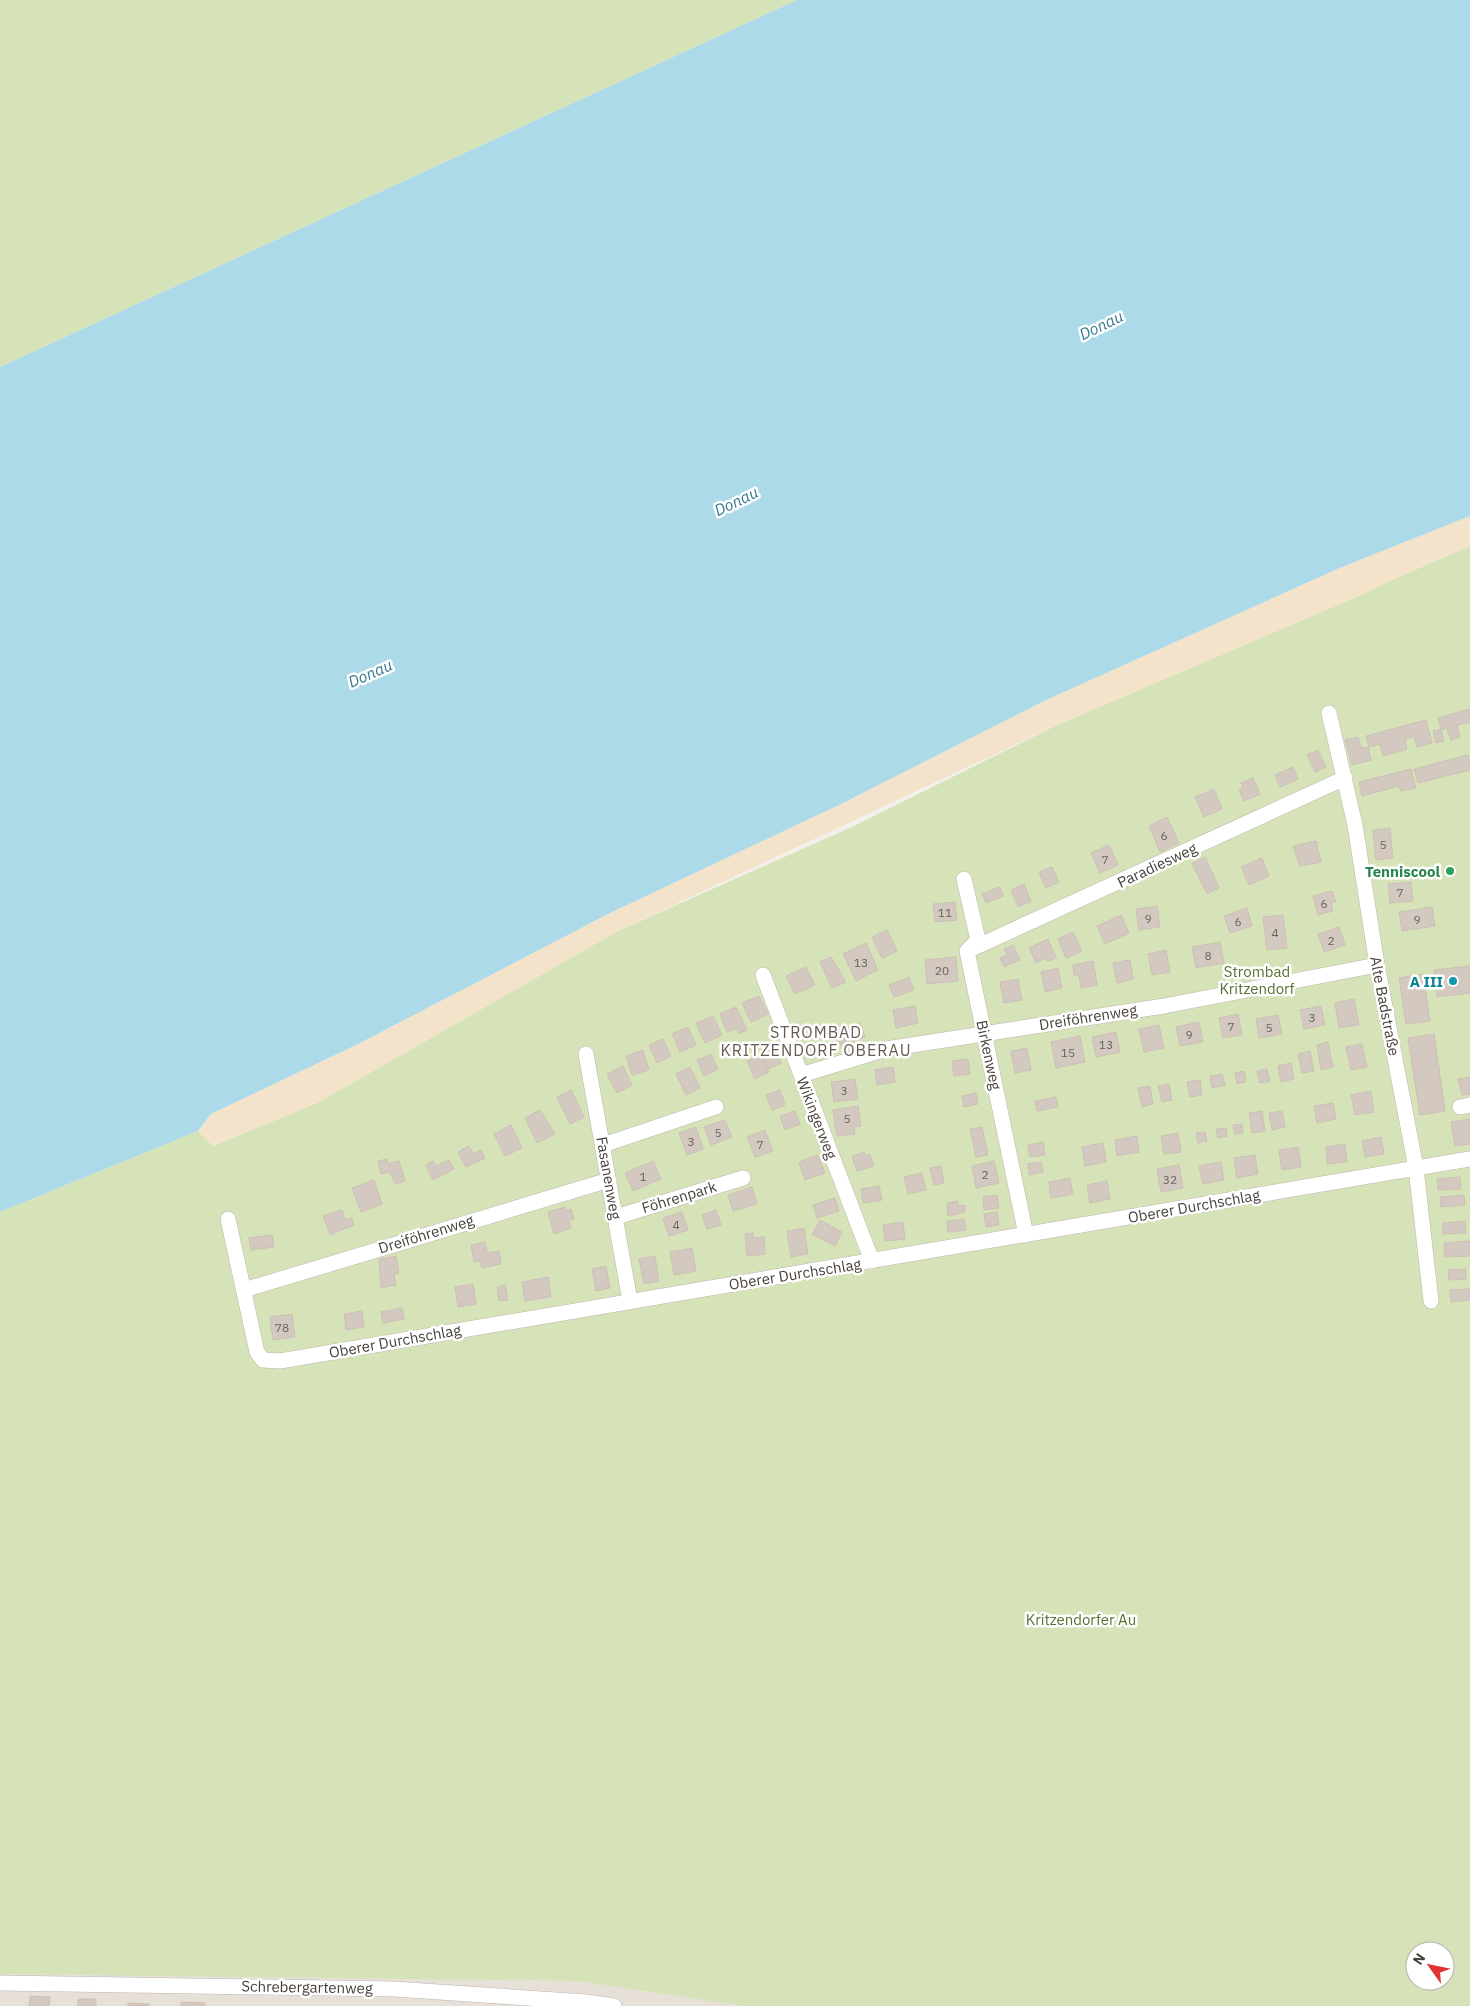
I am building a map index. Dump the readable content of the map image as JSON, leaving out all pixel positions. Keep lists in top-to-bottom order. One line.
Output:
{"streets":{"street":["Paradiesweg","Alte Badstraße","Dreiföhrenweg","Birkenweg","Wikingerweg","Fasanenweg","Föhrenpark","Oberer Durchschlag","Schrebergartenweg"]},"crossings":[["Paradiesweg","Alte Badstraße"],["Paradiesweg","Birkenweg"],["Alte Badstraße","Dreiföhrenweg"],["Alte Badstraße","Oberer Durchschlag"],["Dreiföhrenweg","Birkenweg"],["Dreiföhrenweg","Wikingerweg"],["Dreiföhrenweg","Fasanenweg"],["Dreiföhrenweg","Oberer Durchschlag"],["Birkenweg","Oberer Durchschlag"],["Wikingerweg","Oberer Durchschlag"],["Fasanenweg","Föhrenpark"],["Fasanenweg","Oberer Durchschlag"]],"districts":["STROMBAD KRITZENDORF OBERAU"],"water":["Donau"],"parks":["Strombad Kritzendorf","Kritzendorfer Au"],"places":["Tenniscool","A III"],"house_numbers":["6","5","7","7","6","11","9","9","6","4","2","8","13","20","3","7","5","9","13","15","3","5","5","3","7","2","1","32","4","78"],"north":"top left"}
